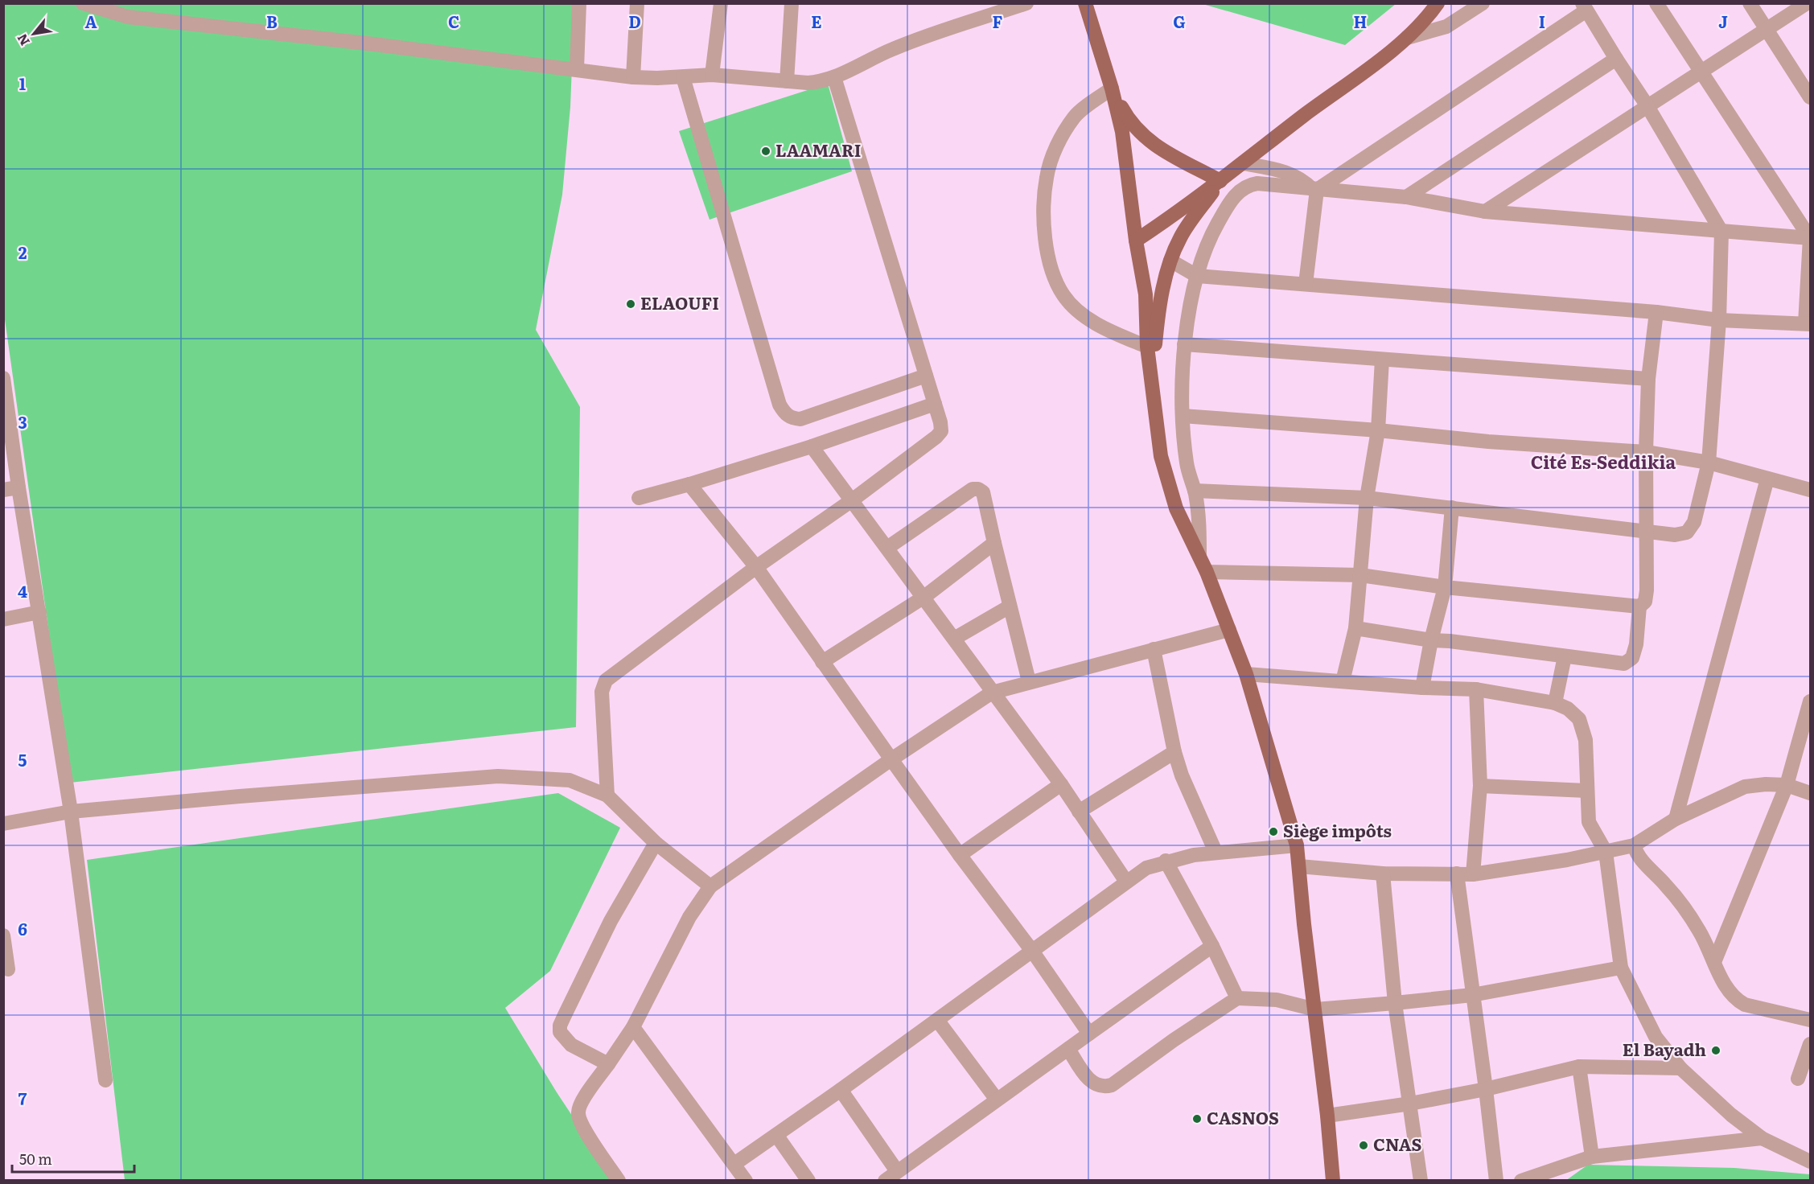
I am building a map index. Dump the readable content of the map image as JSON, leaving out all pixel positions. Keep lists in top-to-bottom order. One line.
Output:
{"districts":["Cité Es-Seddikia"],"places":["LAAMARI","ELAOUFI","Siège impôts","El Bayadh","CASNOS","CNAS"],"scale_bar":"50 m","north":"bottom left","grid":{"columns":["A","B","C","D","E","F","G","H","I","J"],"rows":["1","2","3","4","5","6","7"]}}
